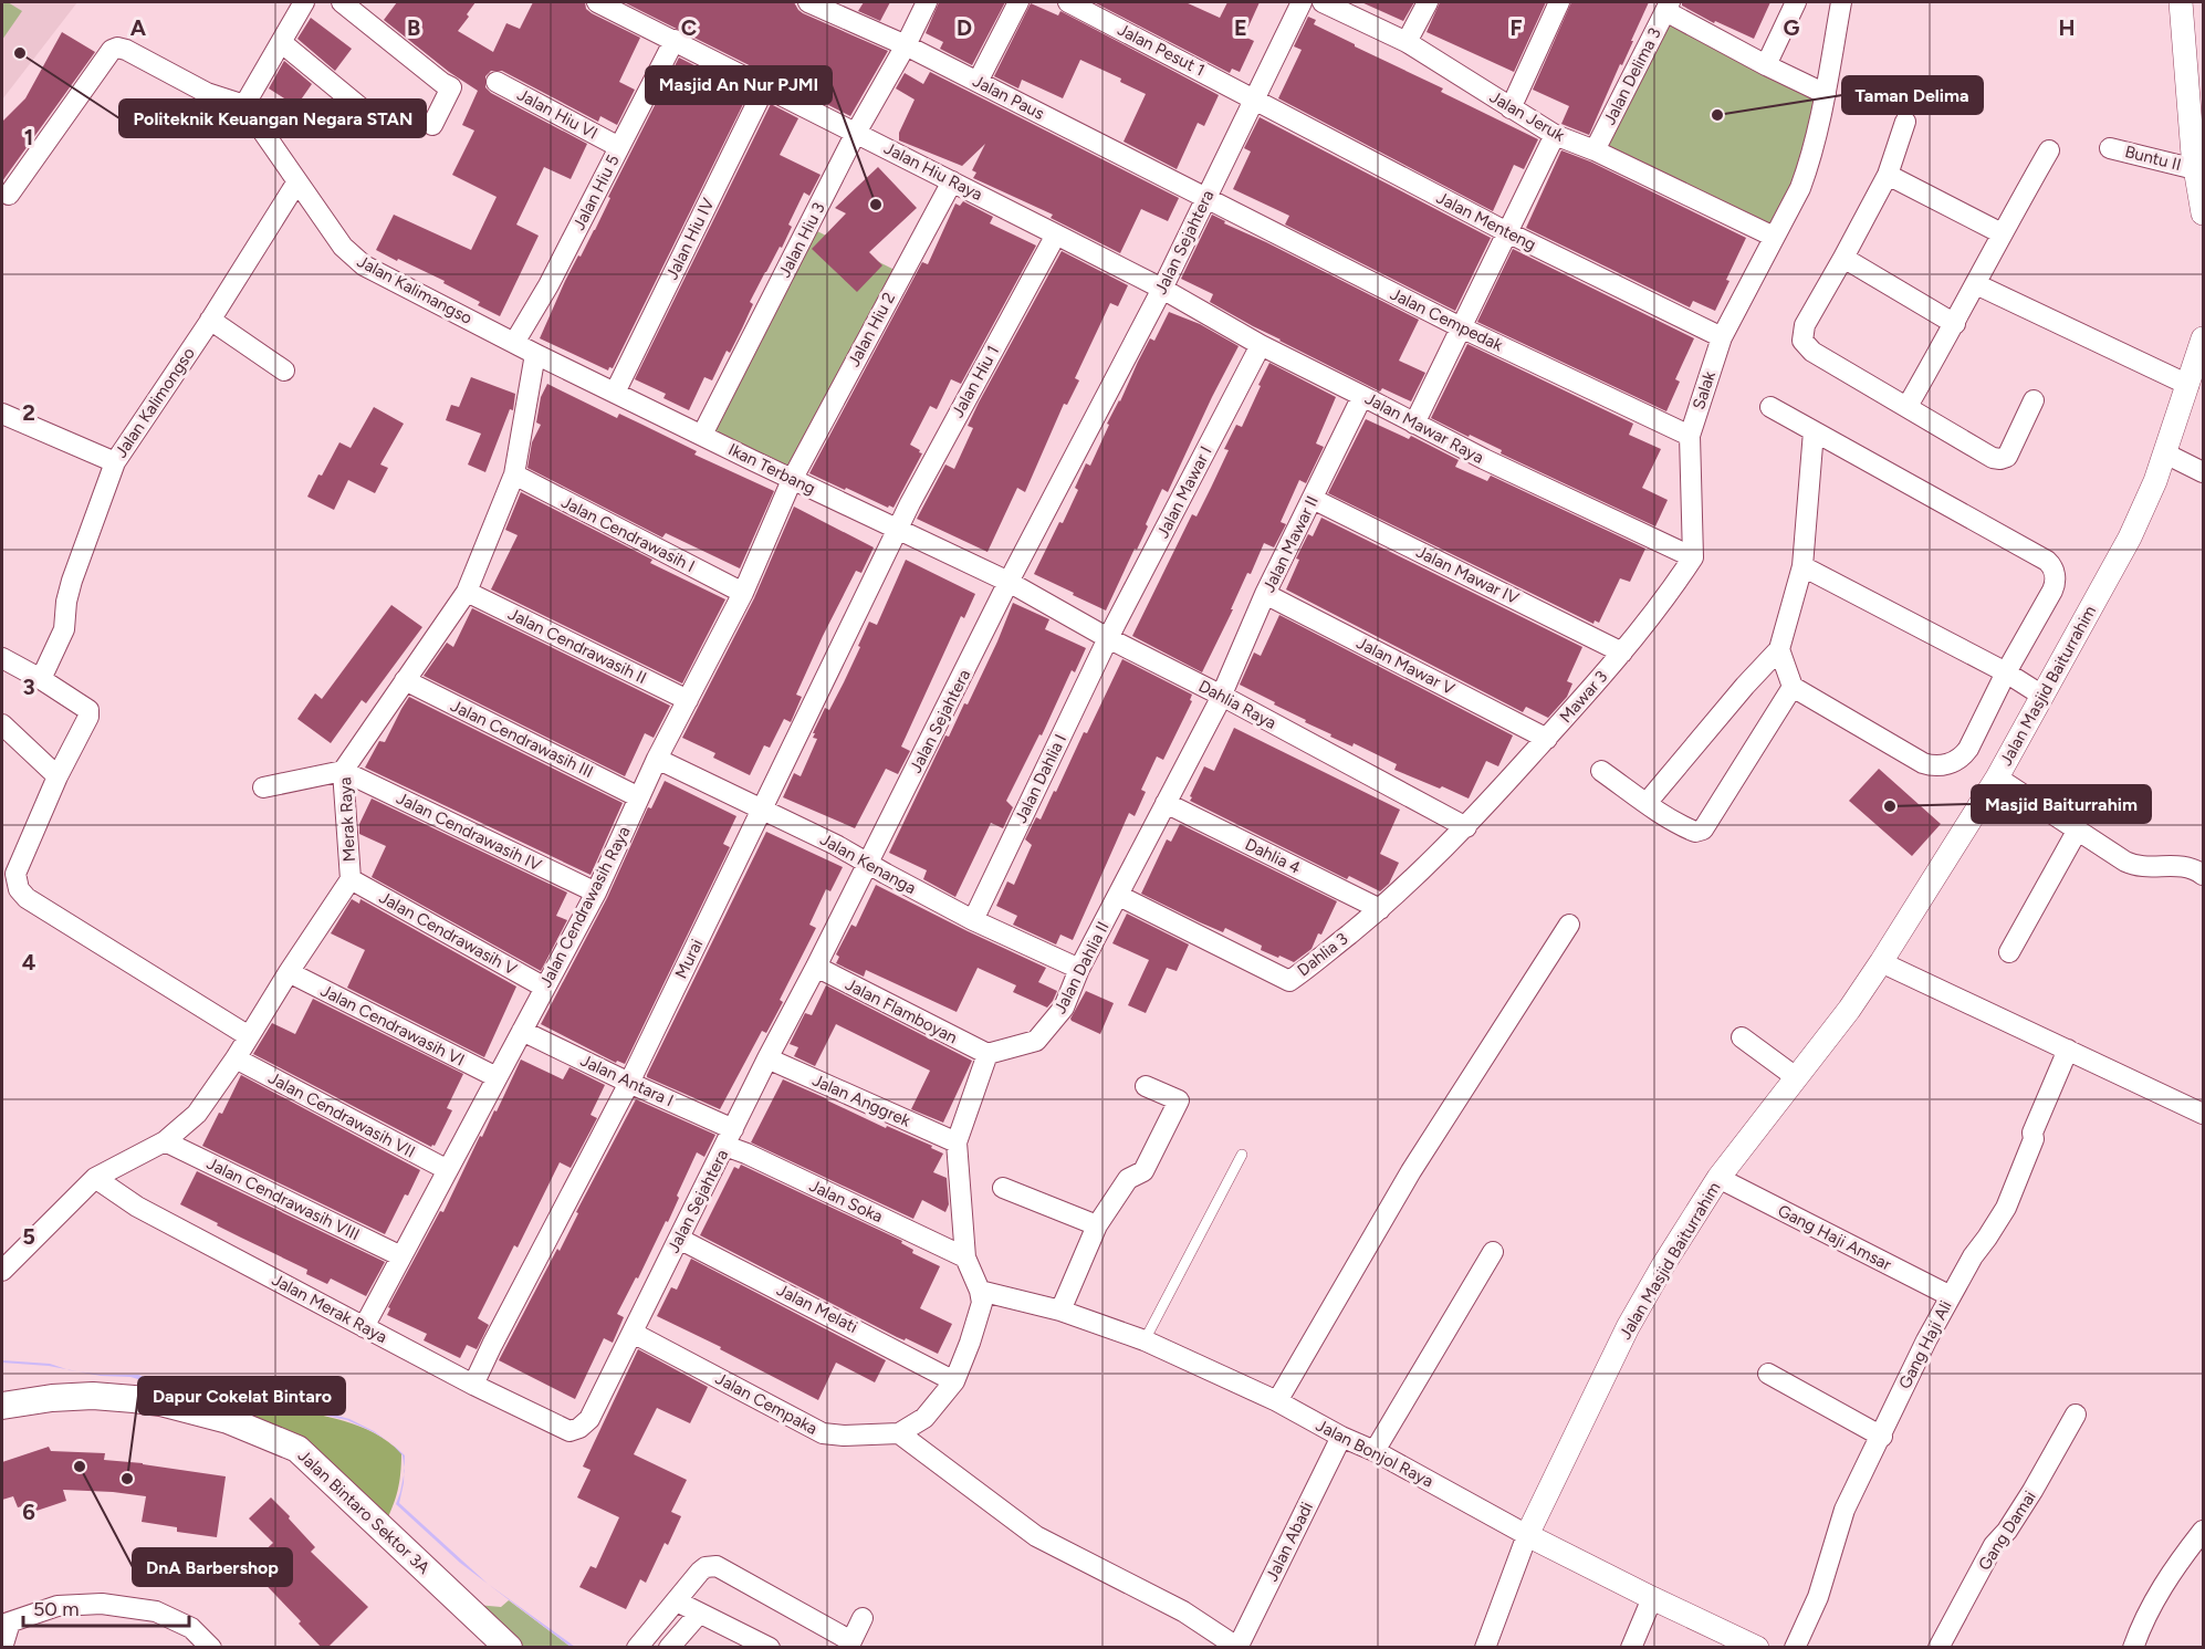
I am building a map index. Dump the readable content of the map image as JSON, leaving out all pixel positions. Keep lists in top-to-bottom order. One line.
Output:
{"streets":{"main road":["Jalan Bintaro Sektor 3A"],"street":["Jalan Pesut 1","Jalan Delima 3","Jalan Paus","Jalan Hiu VI","Jalan Jeruk","Buntu II","Jalan Hiu Raya","Jalan Hiu 5","Jalan Menteng","Jalan Hiu IV","Jalan Hiu 3","Jalan Sejahtera","Jalan Kalimangso","Jalan Cempedak","Jalan Hiu 2","Jalan Hiu 1","Salak","Jalan Kalimongso","Jalan Mawar Raya","Ikan Terbang","Jalan Mawar I","Jalan Cendrawasih I","Jalan Mawar II","Jalan Mawar IV","Jalan Cendrawasih II","Jalan Mawar V","Jalan Masjid Baiturrahim","Mawar 3","Dahlia Raya","Jalan Cendrawasih III","Jalan Dahlia I","Merak Raya","Jalan Cendrawasih IV","Dahlia 4","Jalan Kenanga","Jalan Cendrawasih Raya","Jalan Cendrawasih V","Dahlia 3","Murai","Jalan Dahlia II","Jalan Flamboyan","Jalan Cendrawasih VI","Jalan Antara I","Jalan Anggrek","Jalan Cendrawasih VII","Jalan Cendrawasih VIII","Jalan Soka","Gang Haji Amsar","Jalan Merak Raya","Jalan Melati","Gang Haji Ali","Jalan Cempaka","Jalan Bonjol Raya","Gang Damai","Jalan Abadi"]},"crossings":[["Jalan Pesut 1","Jalan Menteng"],["Jalan Pesut 1","Jalan Sejahtera"],["Jalan Delima 3","Jalan Jeruk"],["Jalan Paus","Jalan Hiu 3"],["Jalan Paus","Jalan Sejahtera"],["Jalan Paus","Jalan Cempedak"],["Jalan Hiu VI","Jalan Hiu 5"],["Jalan Jeruk","Salak"],["Jalan Hiu Raya","Jalan Hiu 5"],["Jalan Hiu Raya","Jalan Hiu IV"],["Jalan Hiu Raya","Jalan Hiu 3"],["Jalan Hiu Raya","Jalan Sejahtera"],["Jalan Hiu Raya","Jalan Hiu 2"],["Jalan Hiu Raya","Jalan Hiu 1"],["Jalan Hiu Raya","Jalan Mawar Raya"],["Jalan Hiu 5","Jalan Kalimangso"],["Jalan Menteng","Jalan Sejahtera"],["Jalan Menteng","Salak"],["Jalan Hiu IV","Ikan Terbang"],["Jalan Hiu 3","Ikan Terbang"],["Jalan Sejahtera","Jalan Cempedak"],["Jalan Sejahtera","Jalan Mawar Raya"],["Jalan Sejahtera","Ikan Terbang"],["Jalan Sejahtera","Dahlia Raya"],["Jalan Sejahtera","Jalan Kenanga"],["Jalan Sejahtera","Jalan Flamboyan"],["Jalan Sejahtera","Jalan Antara I"],["Jalan Sejahtera","Jalan Anggrek"],["Jalan Sejahtera","Jalan Soka"],["Jalan Sejahtera","Jalan Merak Raya"],["Jalan Sejahtera","Jalan Melati"],["Jalan Sejahtera","Jalan Cempaka"],["Jalan Kalimangso","Jalan Kalimongso"],["Jalan Kalimangso","Ikan Terbang"],["Jalan Kalimangso","Merak Raya"],["Jalan Cempedak","Salak"],["Jalan Hiu 2","Ikan Terbang"],["Jalan Hiu 2","Jalan Cendrawasih Raya"],["Jalan Hiu 1","Ikan Terbang"],["Jalan Hiu 1","Murai"],["Salak","Jalan Mawar Raya"],["Salak","Mawar 3"],["Jalan Mawar Raya","Jalan Mawar I"],["Jalan Mawar Raya","Jalan Mawar II"],["Jalan Mawar Raya","Mawar 3"],["Ikan Terbang","Dahlia Raya"],["Ikan Terbang","Merak Raya"],["Ikan Terbang","Jalan Cendrawasih Raya"],["Ikan Terbang","Murai"],["Jalan Mawar I","Dahlia Raya"],["Jalan Mawar I","Jalan Dahlia I"],["Jalan Cendrawasih I","Merak Raya"],["Jalan Cendrawasih I","Jalan Cendrawasih Raya"],["Jalan Mawar II","Jalan Mawar IV"],["Jalan Mawar II","Jalan Mawar V"],["Jalan Mawar II","Dahlia Raya"],["Jalan Mawar II","Jalan Dahlia II"],["Jalan Mawar IV","Mawar 3"],["Jalan Cendrawasih II","Merak Raya"],["Jalan Cendrawasih II","Jalan Cendrawasih Raya"],["Jalan Mawar V","Mawar 3"],["Jalan Masjid Baiturrahim","Gang Haji Amsar"],["Jalan Masjid Baiturrahim","Jalan Bonjol Raya"],["Mawar 3","Dahlia Raya"],["Mawar 3","Dahlia 3"],["Dahlia Raya","Jalan Dahlia I"],["Dahlia Raya","Dahlia 3"],["Dahlia Raya","Jalan Dahlia II"],["Jalan Cendrawasih III","Merak Raya"],["Jalan Cendrawasih III","Jalan Cendrawasih Raya"],["Jalan Dahlia I","Jalan Kenanga"],["Merak Raya","Jalan Cendrawasih IV"],["Merak Raya","Jalan Cendrawasih V"],["Merak Raya","Jalan Cendrawasih VI"],["Merak Raya","Jalan Cendrawasih VII"],["Merak Raya","Jalan Cendrawasih VIII"],["Merak Raya","Jalan Merak Raya"],["Jalan Cendrawasih IV","Jalan Cendrawasih Raya"],["Dahlia 4","Dahlia 3"],["Dahlia 4","Jalan Dahlia II"],["Jalan Kenanga","Jalan Cendrawasih Raya"],["Jalan Kenanga","Murai"],["Jalan Kenanga","Jalan Dahlia II"],["Jalan Cendrawasih Raya","Jalan Cendrawasih V"],["Jalan Cendrawasih Raya","Jalan Cendrawasih VI"],["Jalan Cendrawasih Raya","Jalan Antara I"],["Jalan Cendrawasih Raya","Jalan Cendrawasih VII"],["Jalan Cendrawasih Raya","Jalan Cendrawasih VIII"],["Jalan Cendrawasih Raya","Jalan Merak Raya"],["Dahlia 3","Jalan Dahlia II"],["Murai","Jalan Antara I"],["Murai","Jalan Merak Raya"],["Jalan Dahlia II","Jalan Flamboyan"],["Jalan Antara I","Jalan Soka"],["Gang Haji Amsar","Gang Haji Ali"],["Jalan Melati","Jalan Cempaka"],["Jalan Cempaka","Jalan Bonjol Raya"],["Jalan Bonjol Raya","Jalan Abadi"]],"places":["Politeknik Keuangan Negara STAN","Taman Delima","Masjid An Nur PJMI","Masjid Baiturrahim","DnA Barbershop","Dapur Cokelat Bintaro"],"scale_bar":"50 m","grid":{"columns":["A","B","C","D","E","F","G","H"],"rows":["1","2","3","4","5","6"]}}
